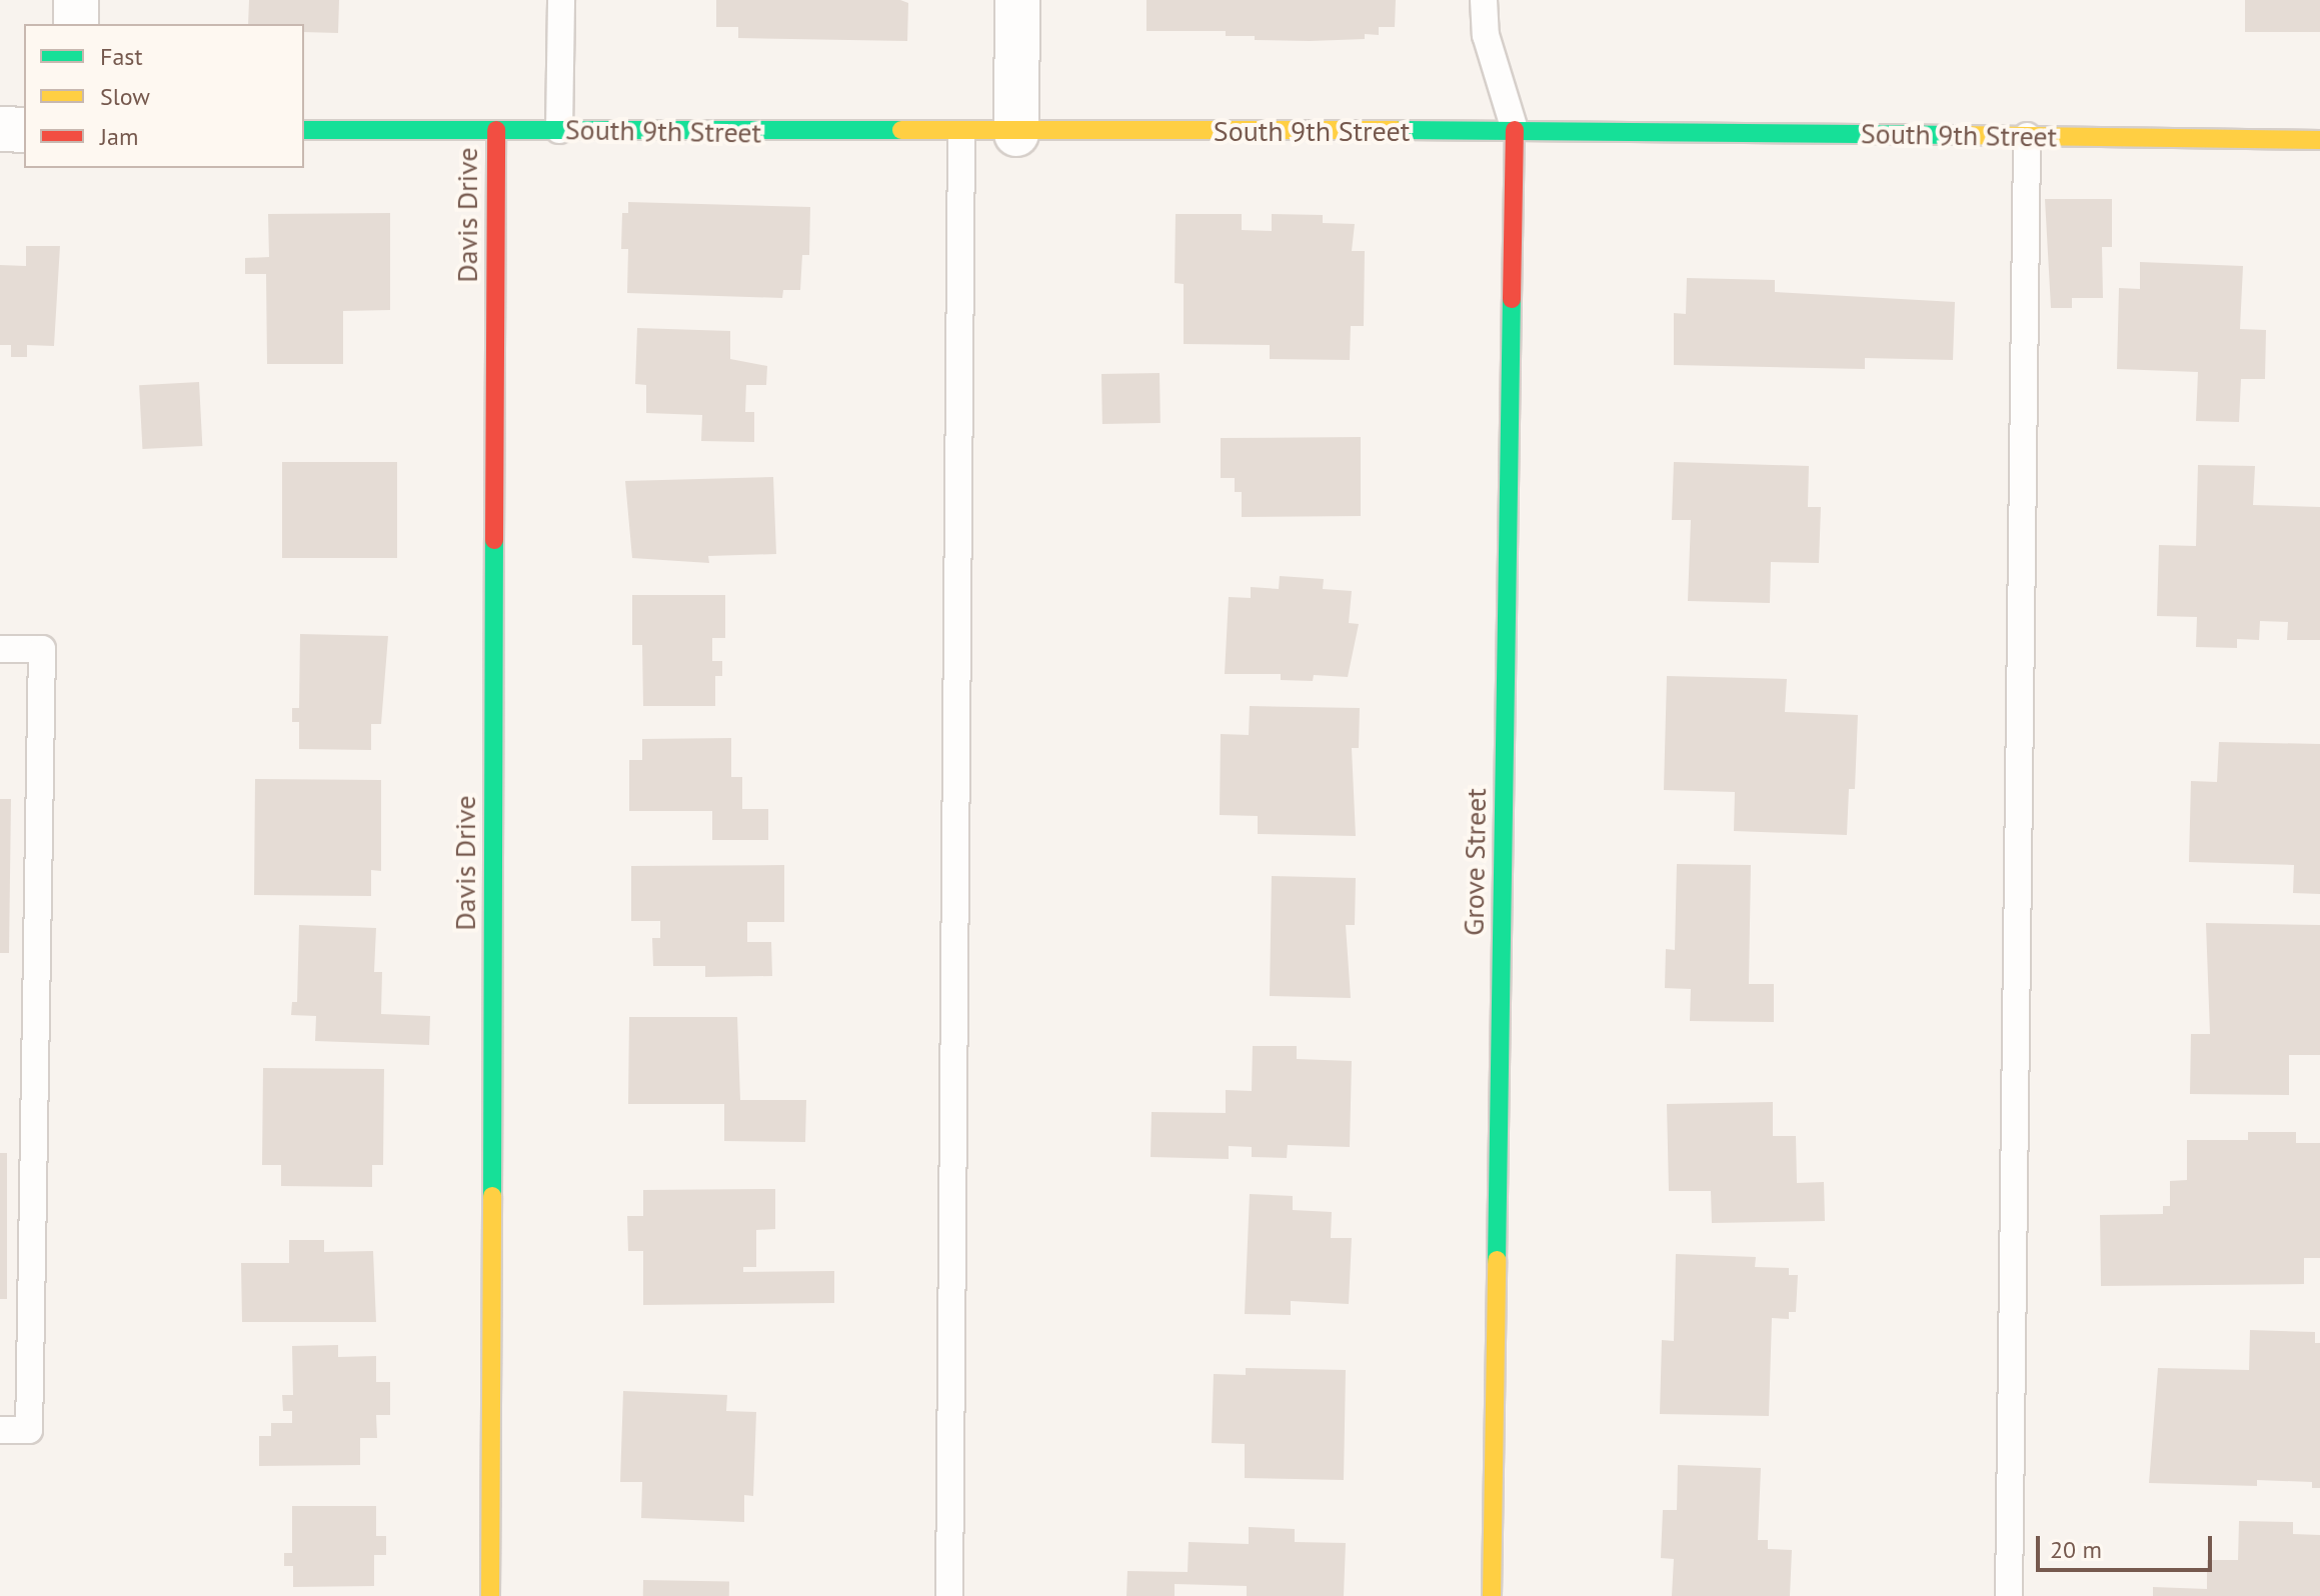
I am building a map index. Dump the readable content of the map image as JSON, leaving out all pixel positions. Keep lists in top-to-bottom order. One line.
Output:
{"streets":{"street":["South 9th Street","Davis Drive","Grove Street"]},"crossings":[["South 9th Street","Davis Drive"],["South 9th Street","Grove Street"]],"legend":["Fast","Slow","Jam"],"scale_bar":"20 m"}
